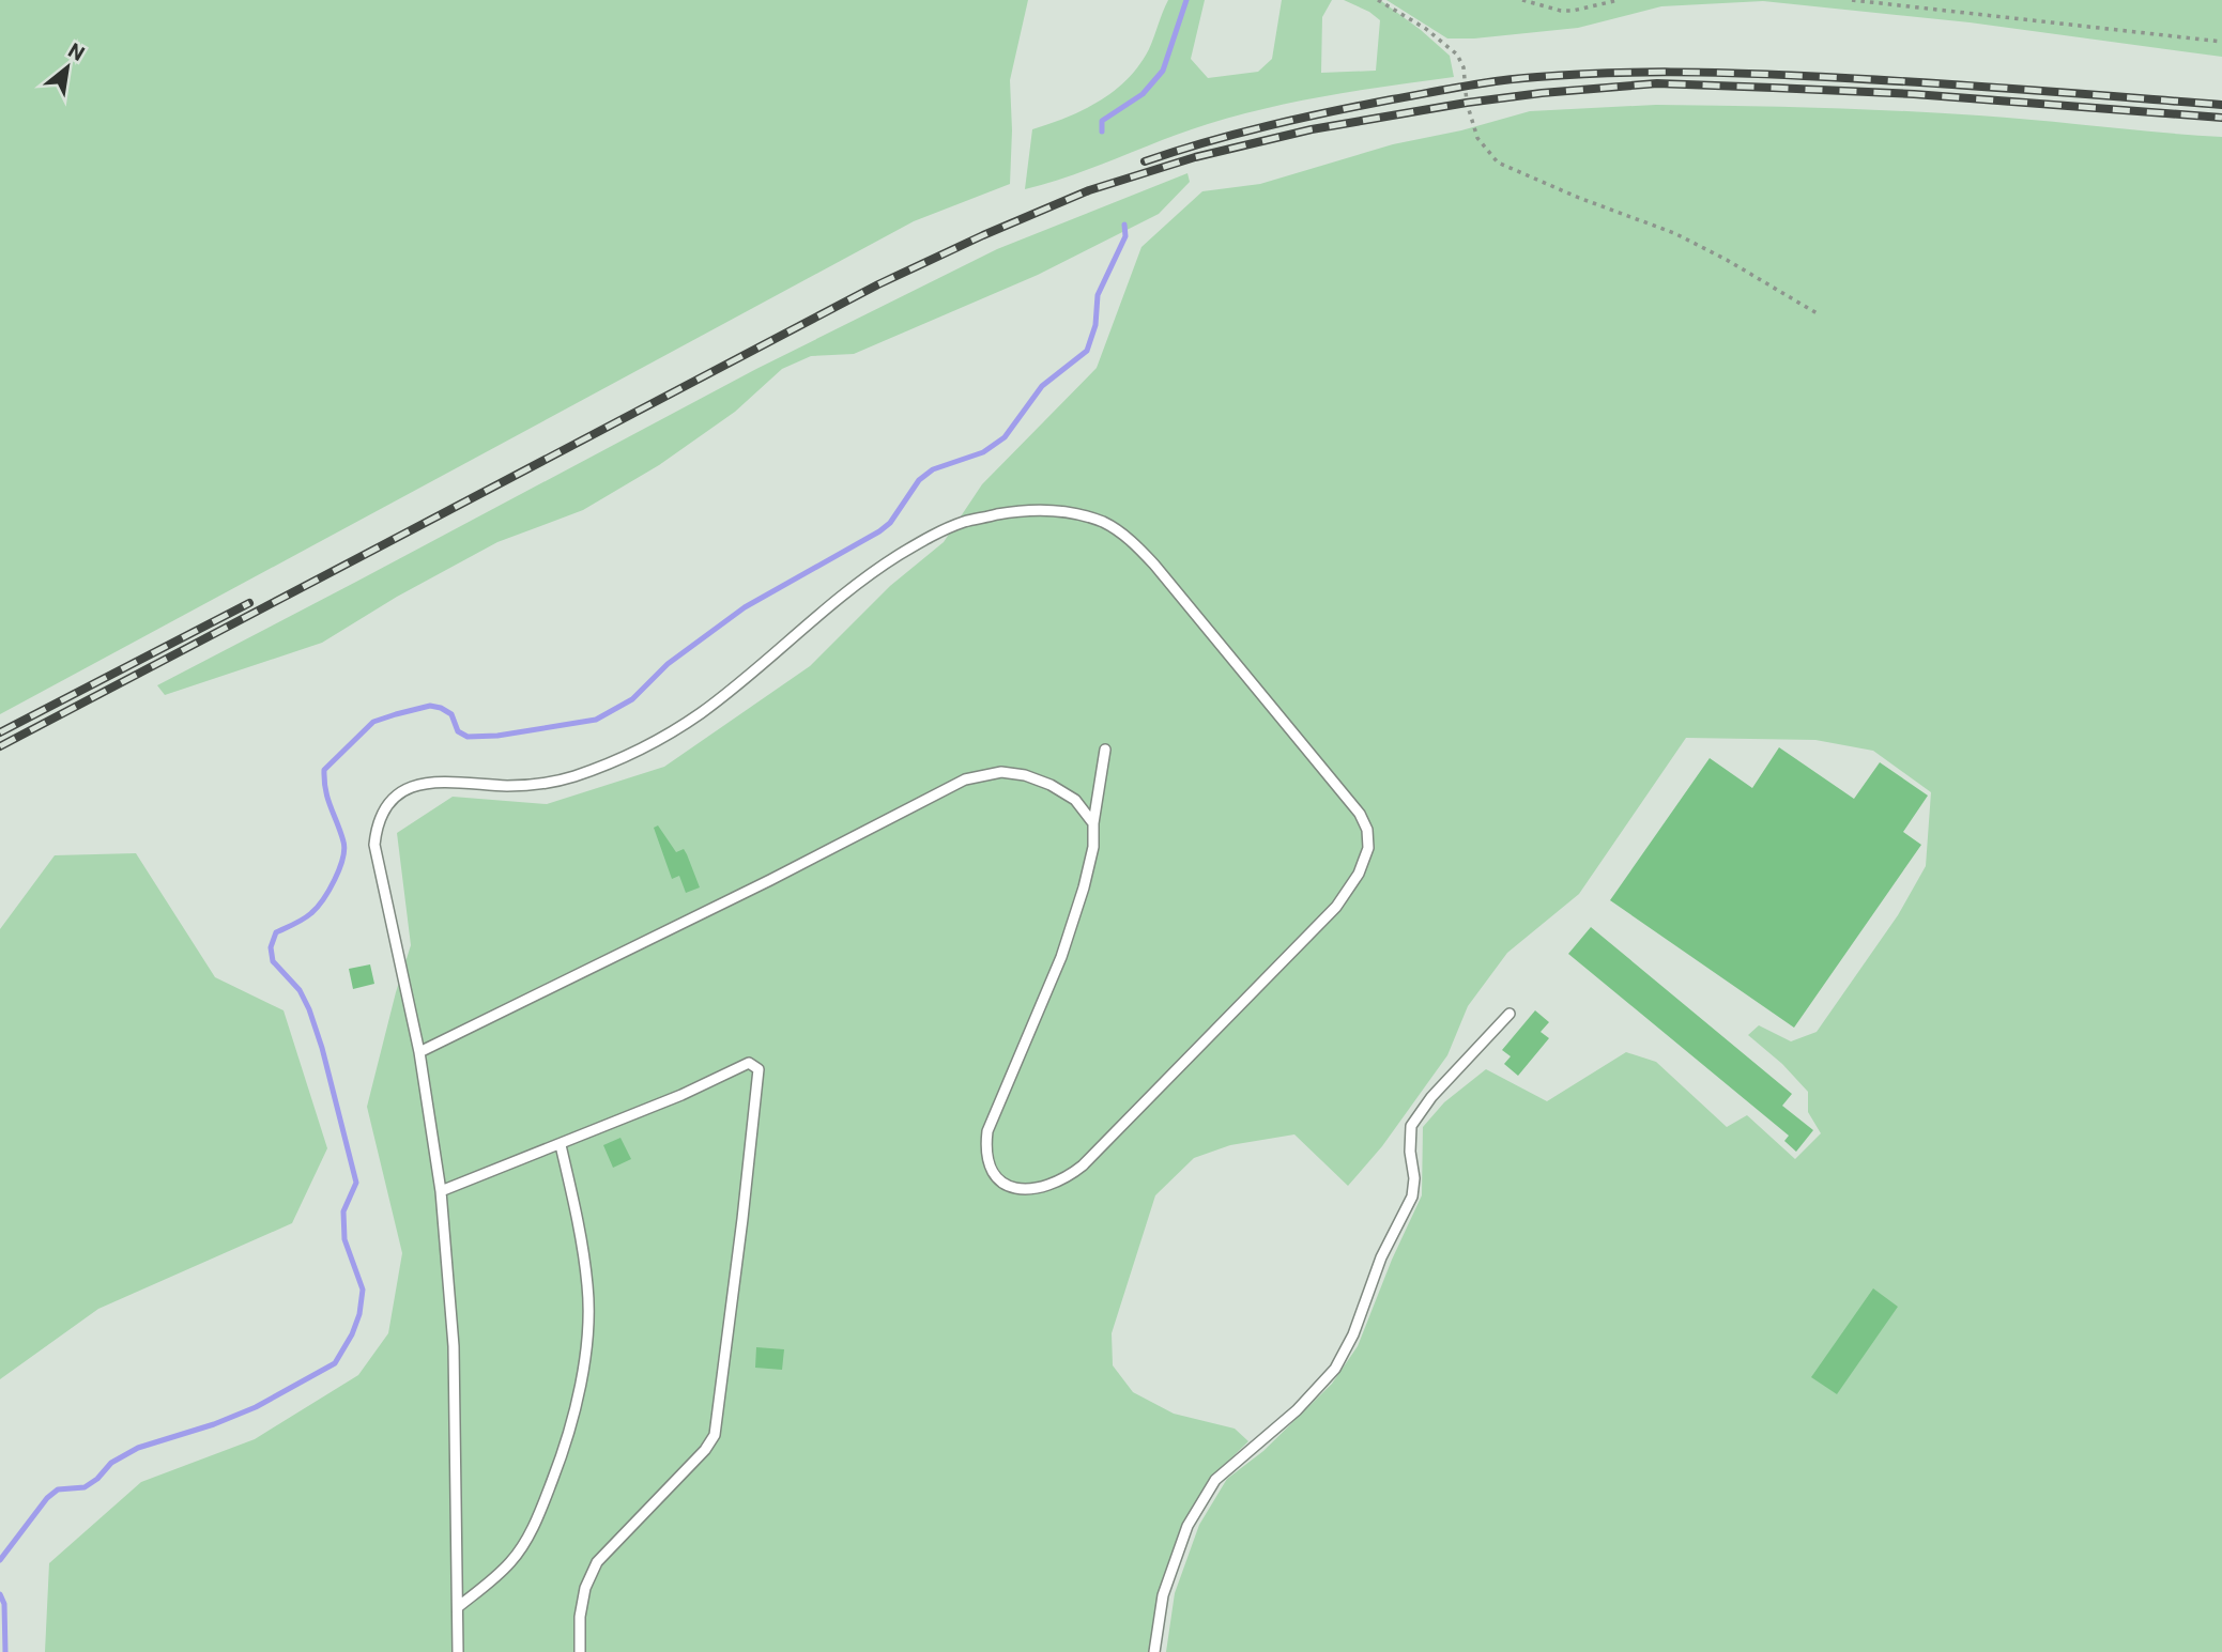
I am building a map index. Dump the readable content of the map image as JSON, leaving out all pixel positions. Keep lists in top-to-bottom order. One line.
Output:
{"north":"top right"}
